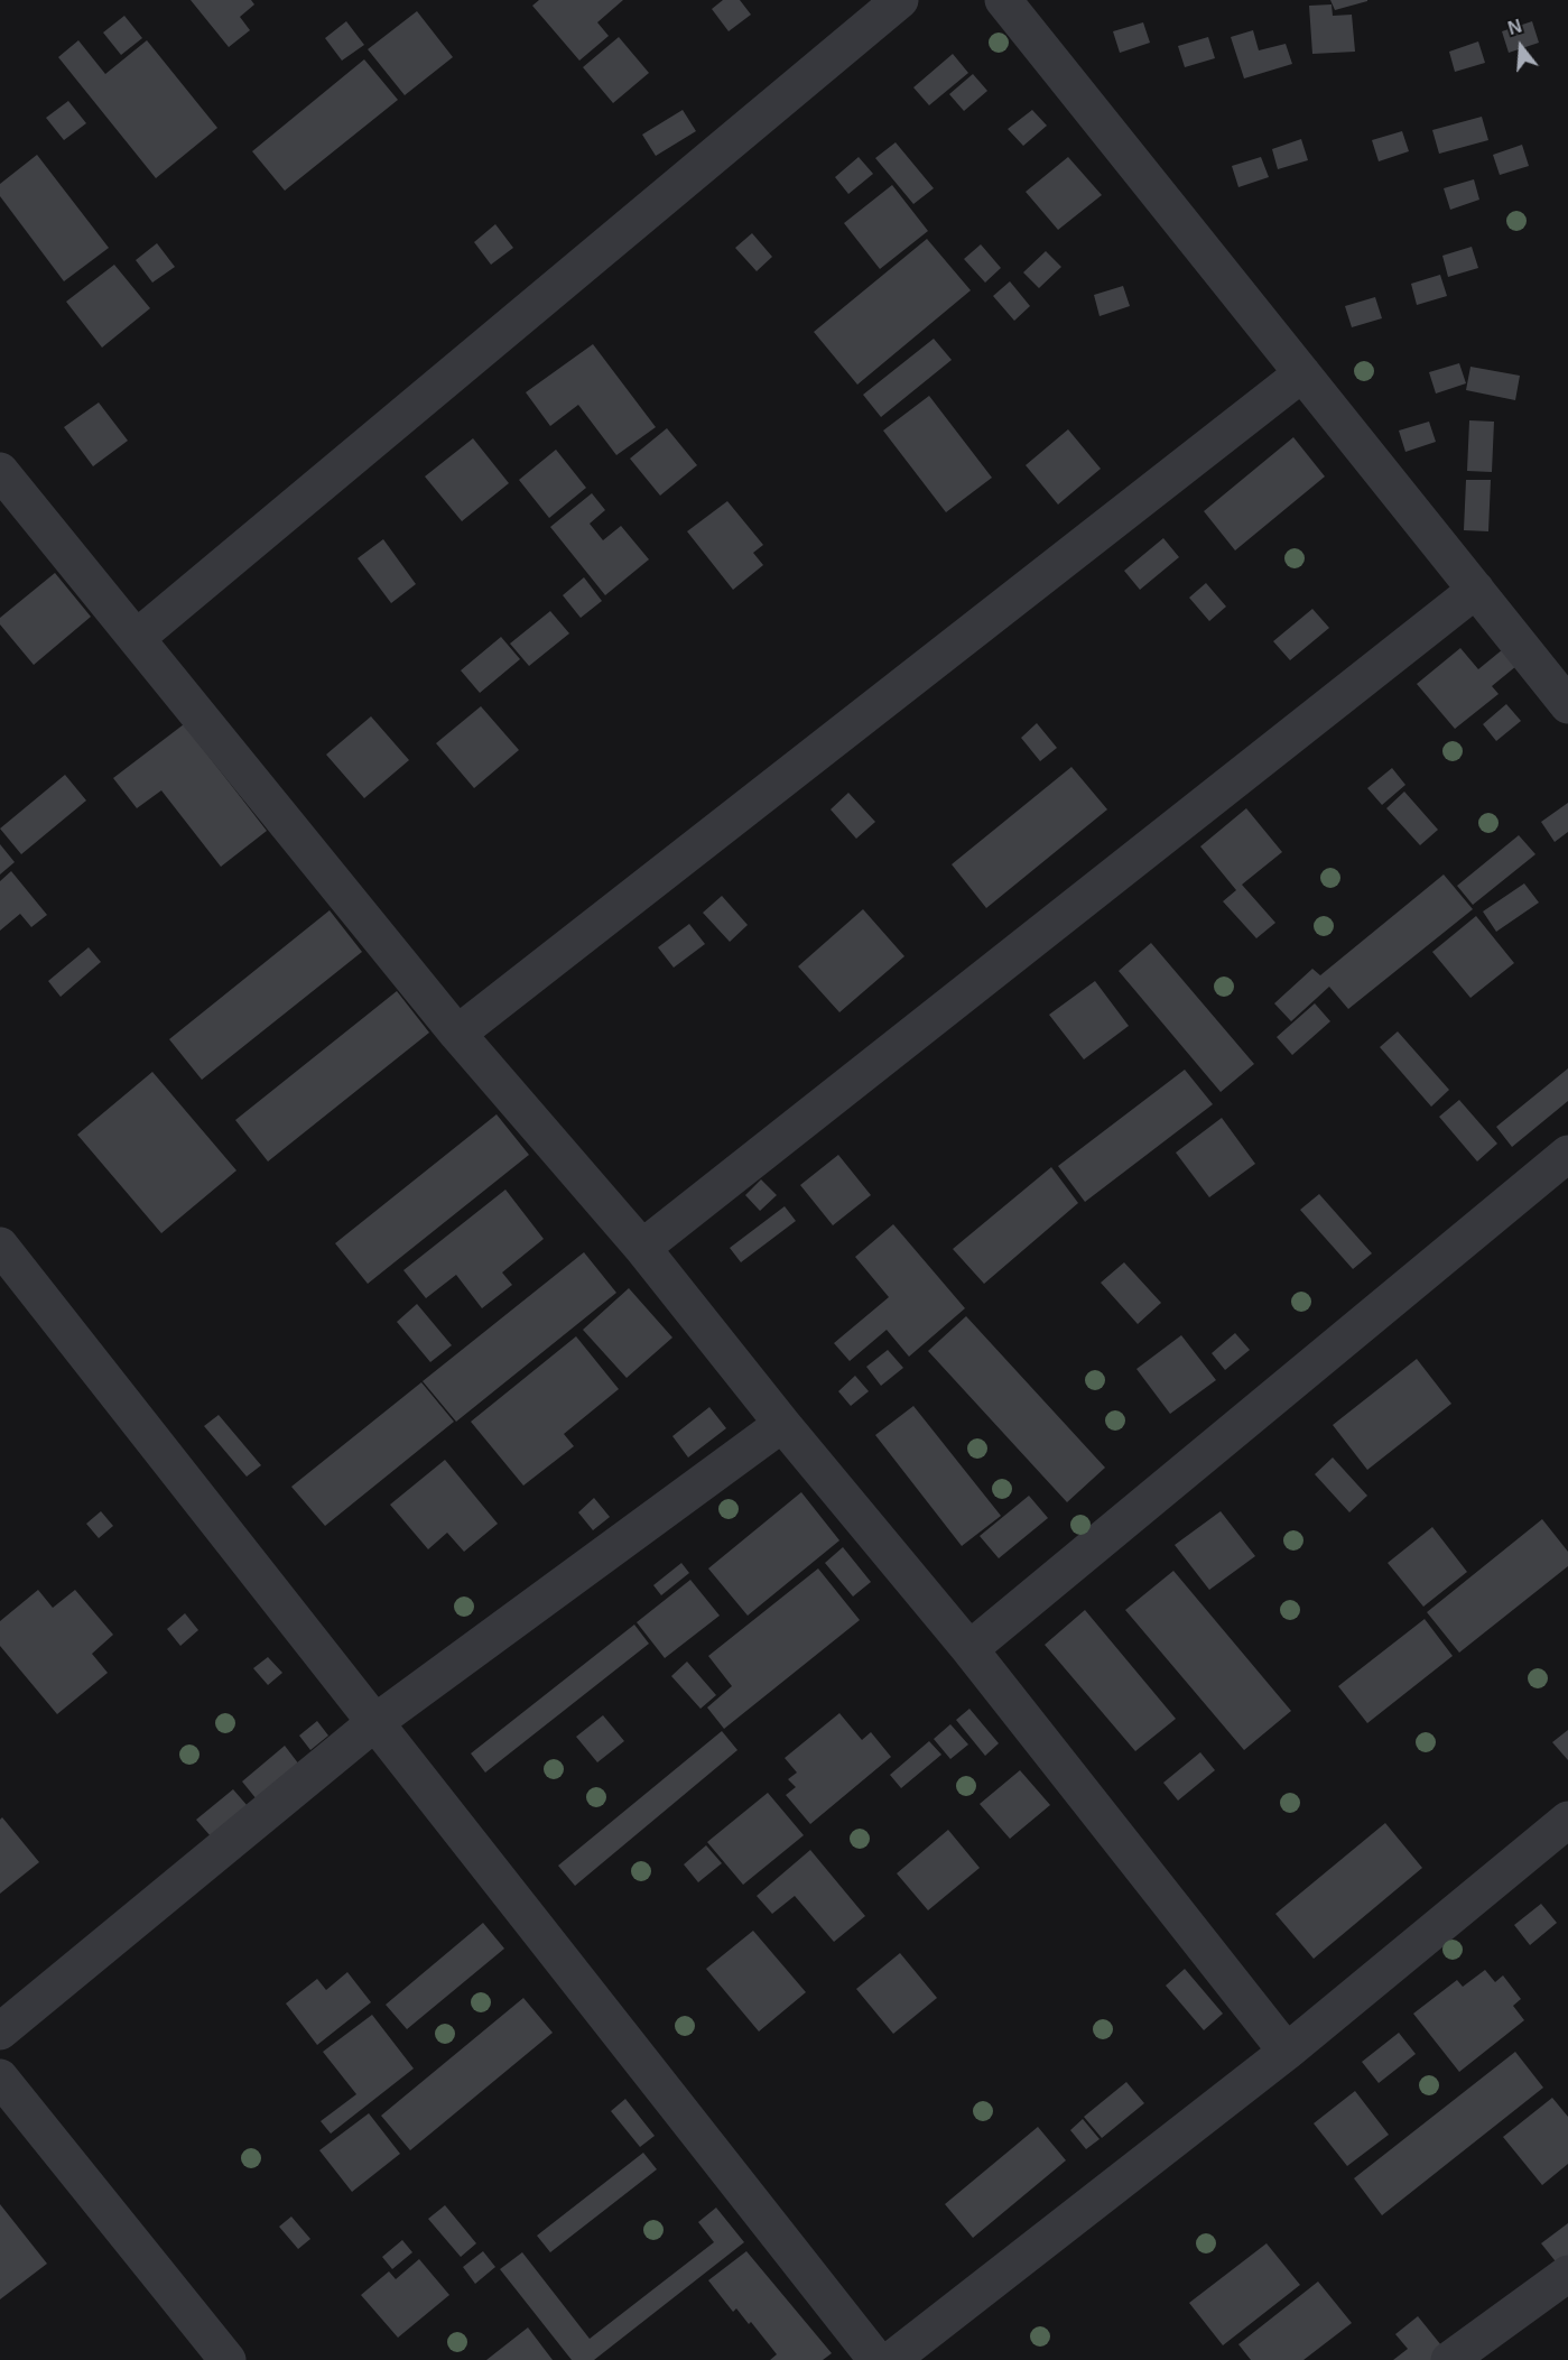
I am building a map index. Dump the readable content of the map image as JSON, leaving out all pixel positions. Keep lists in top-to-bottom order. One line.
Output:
{"north":"top"}
